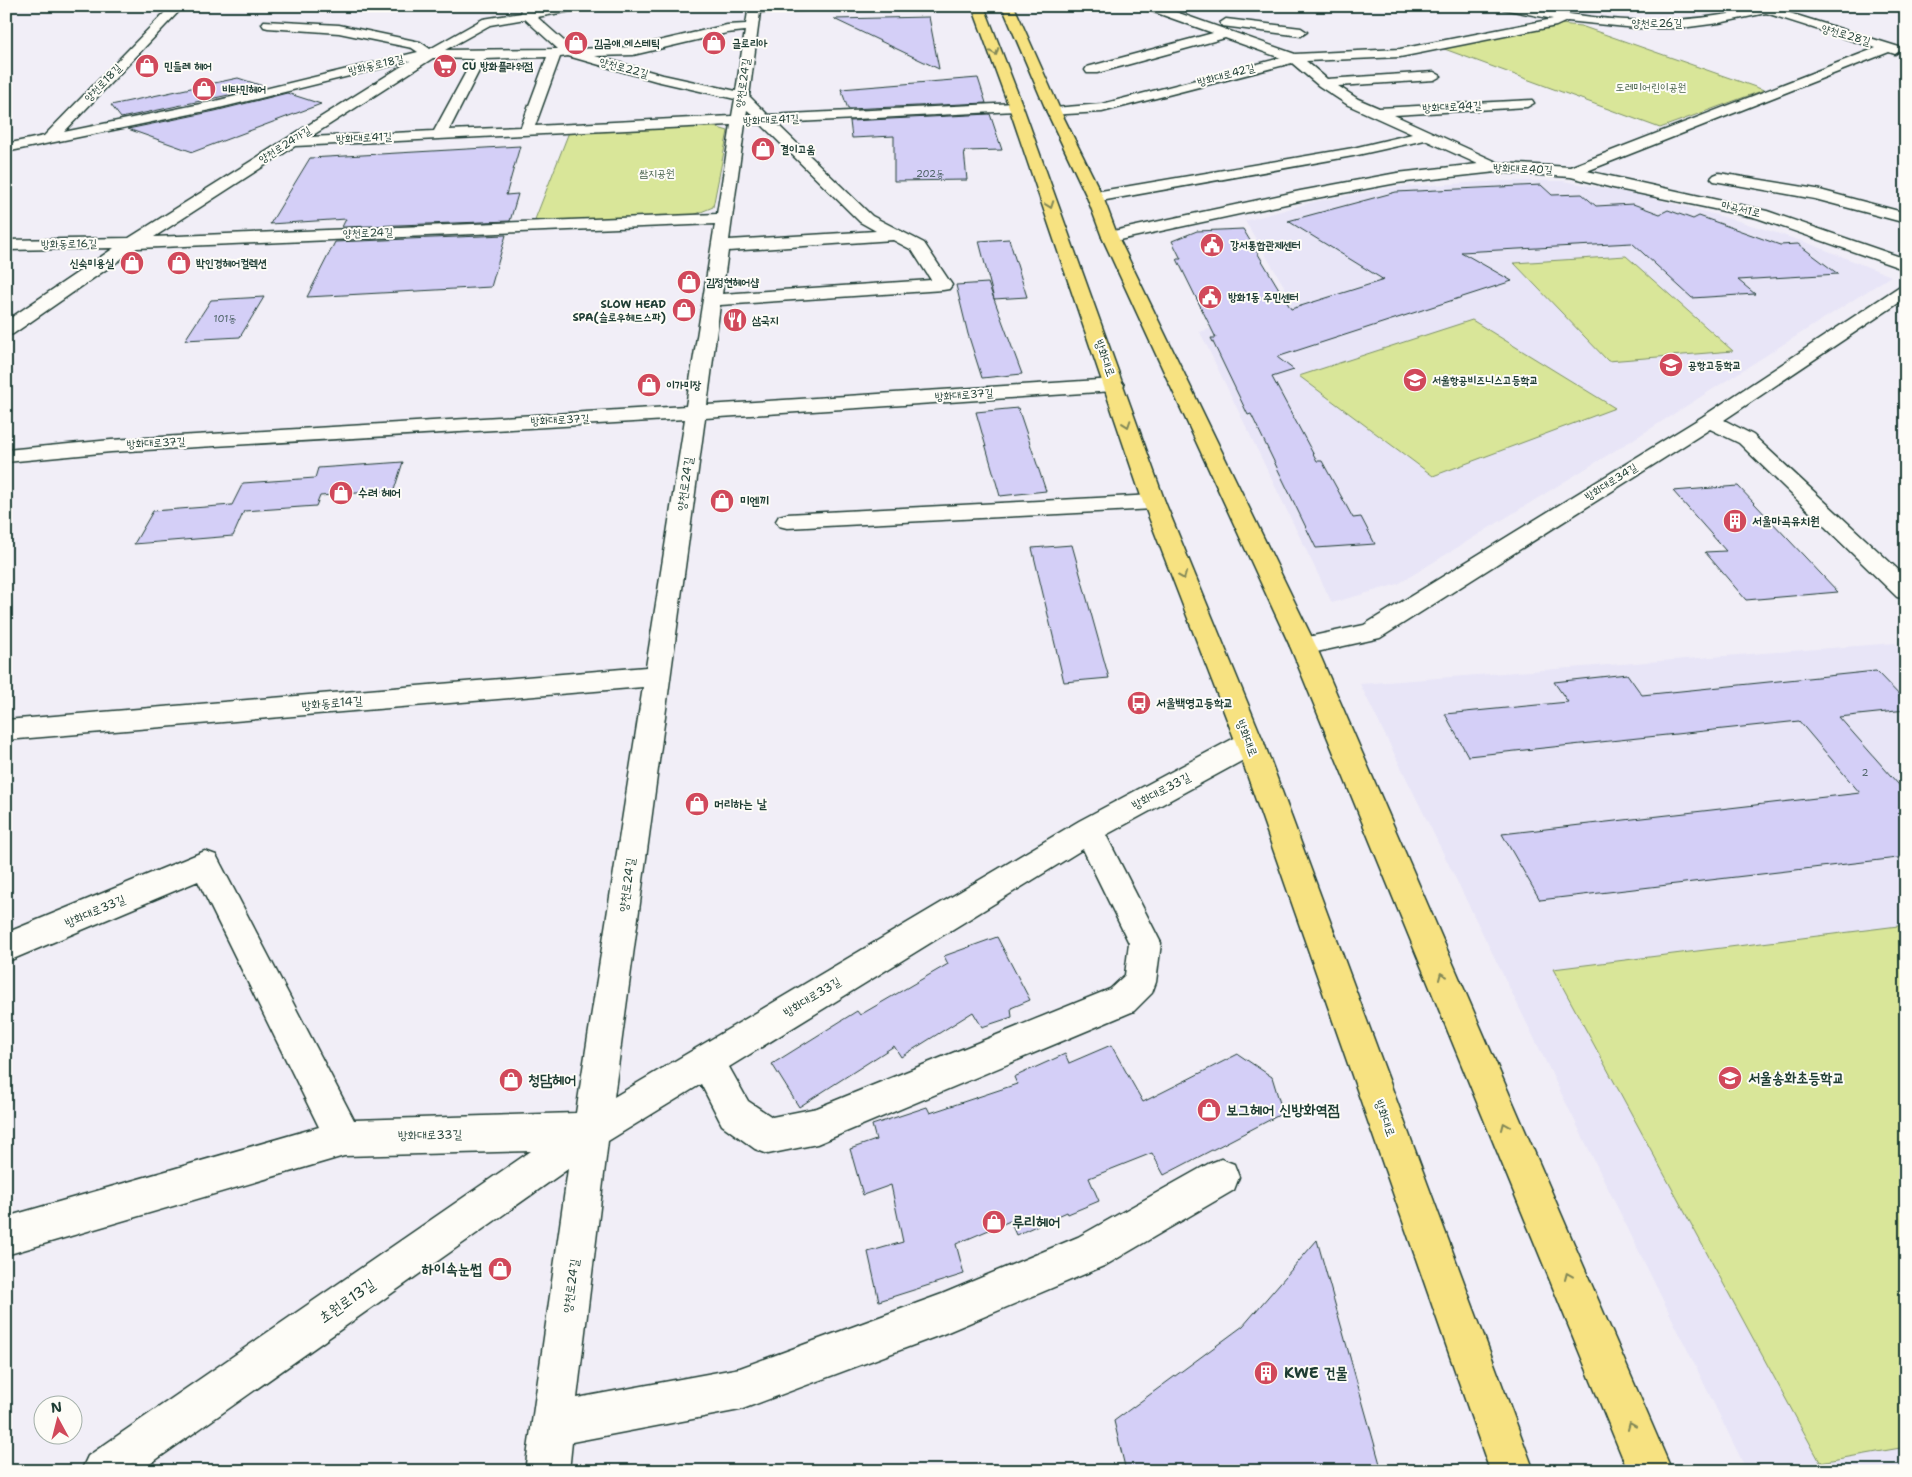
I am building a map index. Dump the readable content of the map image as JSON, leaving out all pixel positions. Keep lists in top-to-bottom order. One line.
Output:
{"streets":{"main road":["방화대로"],"street":["양천로26길","양천로28길","방화동로18길","양천로22길","방화대로42길","양천로18길","양천로24길","방화대로44길","방화대로41길","양천로24가길","방화대로40길","마곡서1로","방화동로16길","방화대로37길","방화대로34길","방화동로14길","방화대로33길","초원로13길"]},"crossings":[["양천로26길","양천로28길"],["양천로26길","방화대로42길"],["양천로28길","방화대로40길"],["방화동로18길","양천로22길"],["방화동로18길","양천로18길"],["방화동로18길","양천로24길"],["방화동로18길","양천로24가길"],["양천로22길","양천로24길"],["양천로22길","양천로24가길"],["방화대로42길","방화대로44길"],["양천로24길","방화대로41길"],["양천로24길","양천로24가길"],["양천로24길","방화동로16길"],["양천로24길","방화대로37길"],["양천로24길","방화동로14길"],["양천로24길","방화대로33길"],["양천로24길","초원로13길"],["방화대로44길","방화대로40길"],["방화대로41길","양천로24가길"],["방화대로41길","방화대로"],["양천로24가길","방화동로16길"],["방화대로40길","마곡서1로"],["방화대로","방화대로37길"],["방화대로","방화대로33길"],["방화대로33길","초원로13길"]],"parks":["도레미어린이공원","쌈지공원"],"places":{"shop":["김금애 에스테틱","글로리아","민들레 헤어","비타민헤어","결이고움","신숙미용실","박인경헤어컬렉션","김정현헤어샵","SLOW HEAD SPA(슬로우헤드스파)","이가미장","수려 헤어","미엔끼","머리하는 날","청담헤어","보그헤어 신방화역점","루리헤어","하이속눈썹"],"supermarket":["CU 방화플라워점"],"public building":["강서통합관제센터","방화1동 주민센터"],"restaurant":["삼국지"],"school or university":["공항고등학교","서울항공비즈니스고등학교","서울송화초등학교"],"building":["서울마곡유치원","KWE 건물"],"bus stop":["서울백영고등학교"]},"house_numbers":["202동","101동","2"],"north":"top"}
